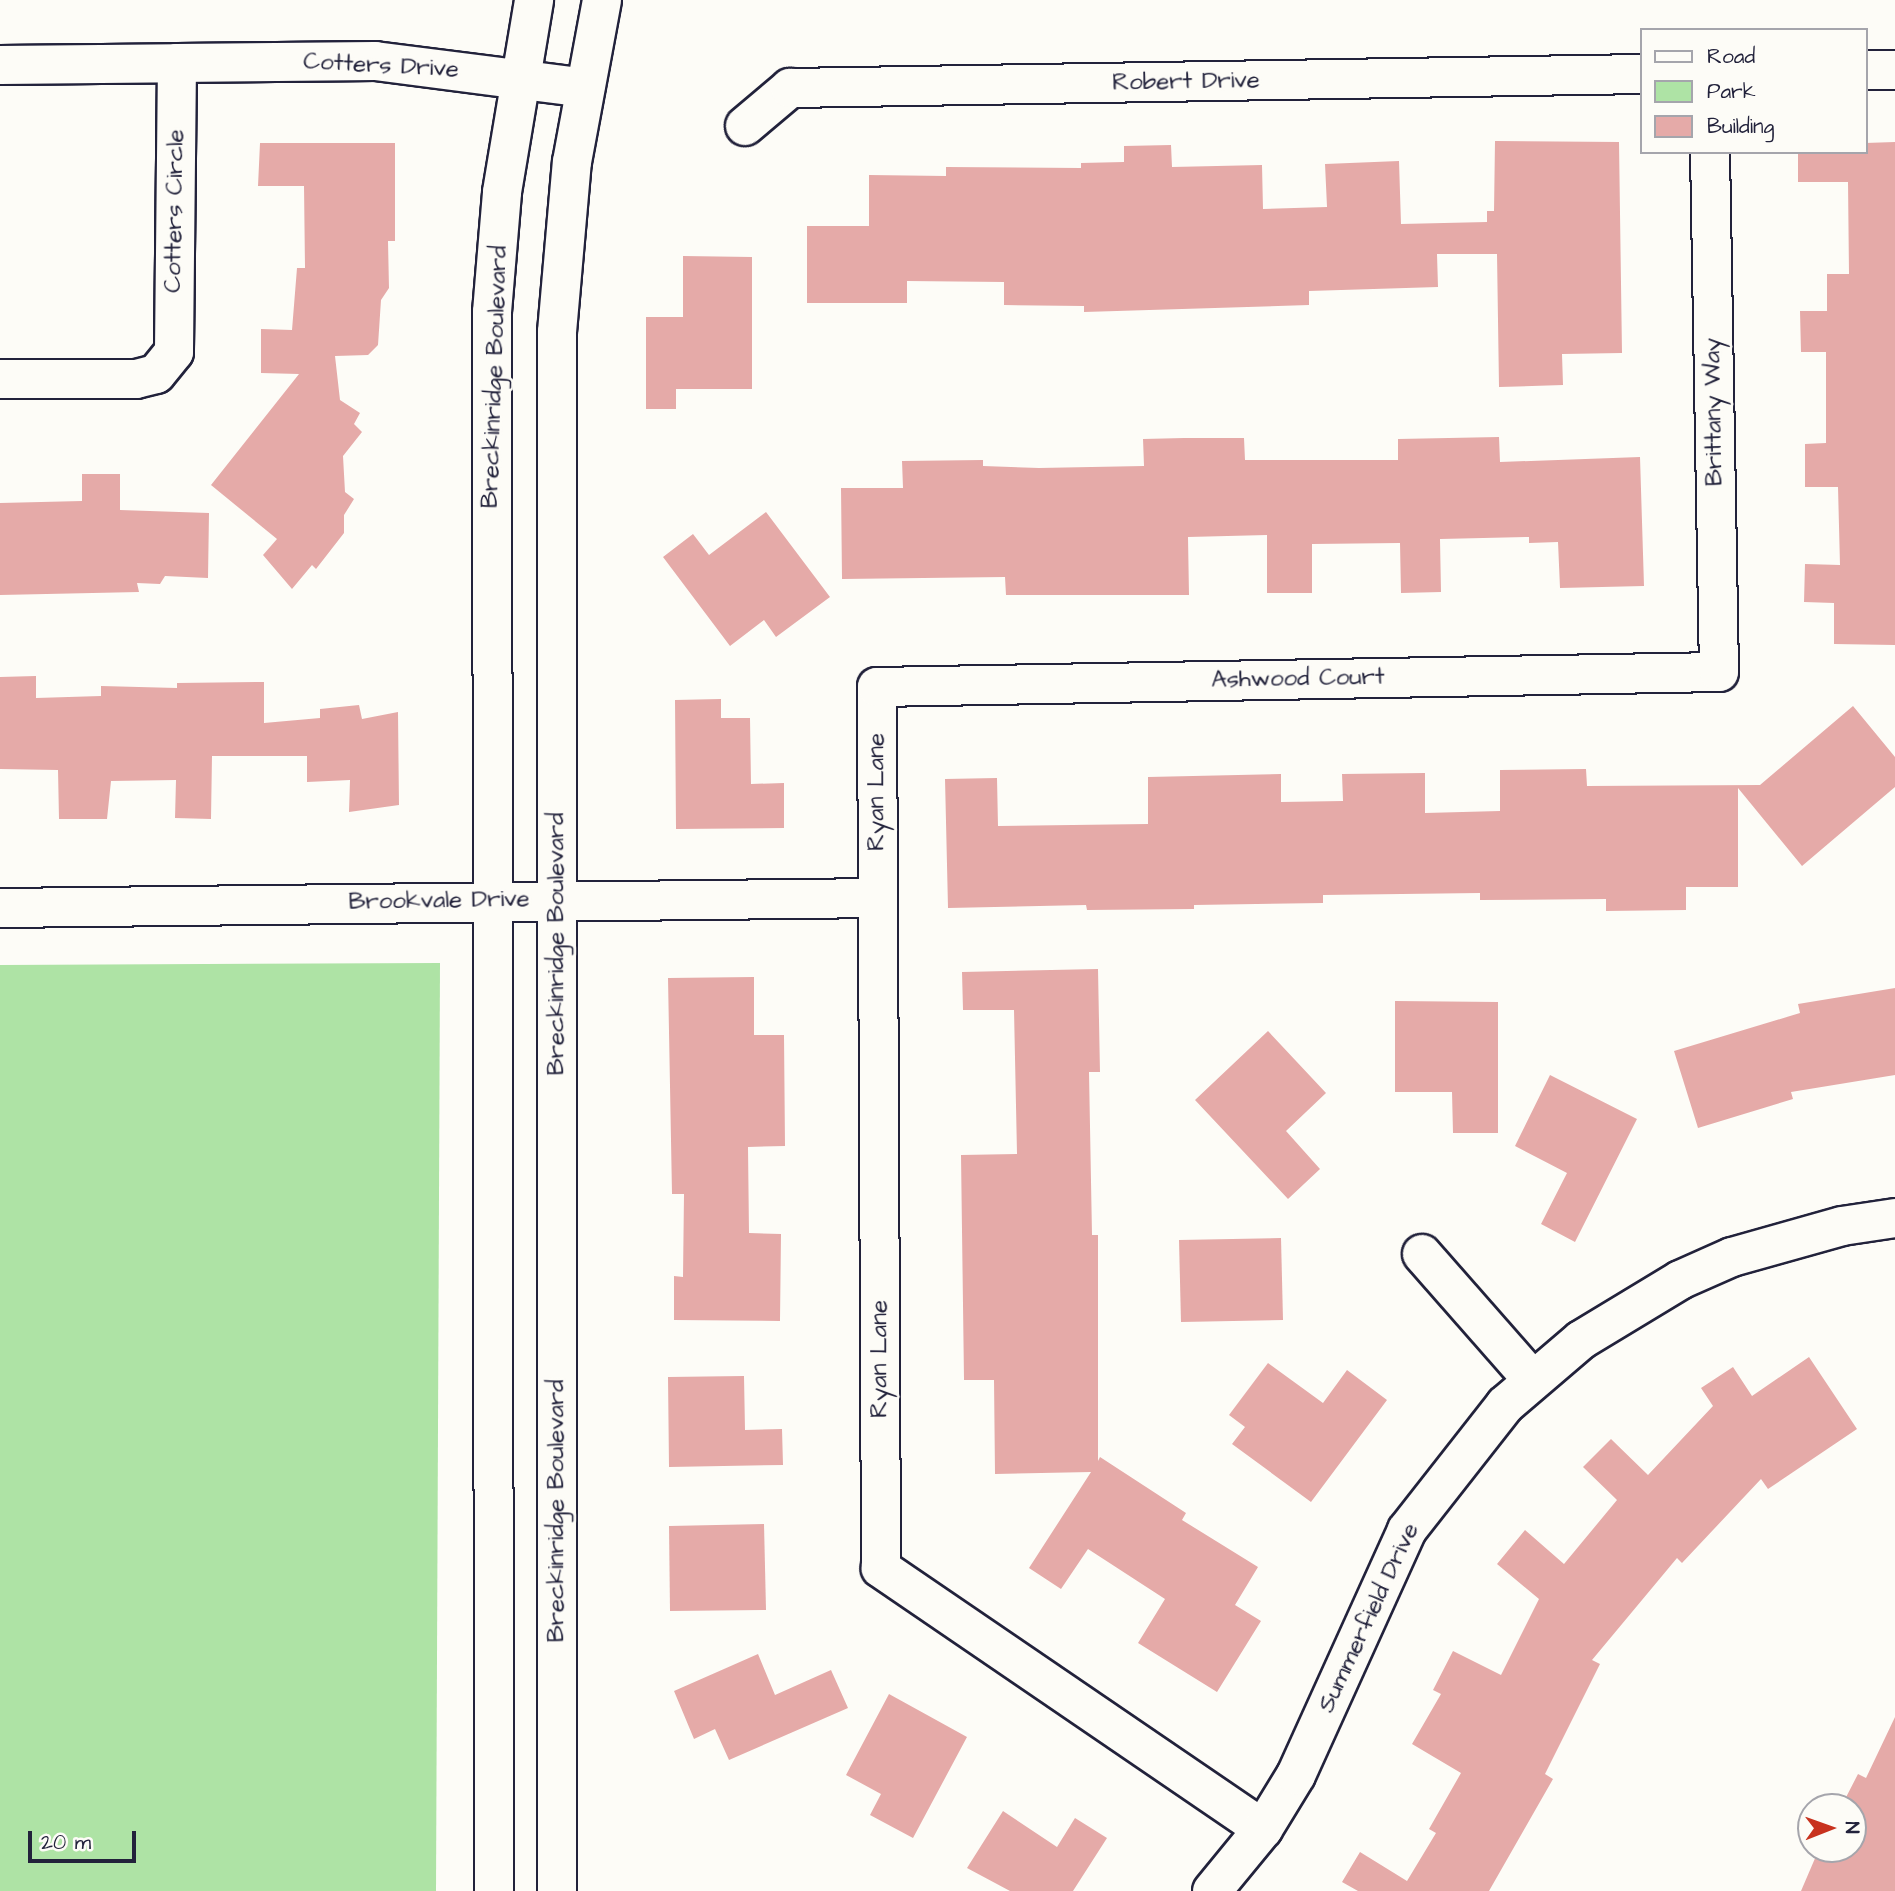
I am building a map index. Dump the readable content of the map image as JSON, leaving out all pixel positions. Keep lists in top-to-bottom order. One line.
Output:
{"streets":{"street":["Cotters Drive","Robert Drive","Cotters Circle","Breckinridge Boulevard","Brittany Way","Ashwood Court","Ryan Lane","Brookvale Drive","Summerfield Drive"]},"crossings":[["Cotters Drive","Cotters Circle"],["Cotters Drive","Breckinridge Boulevard"],["Breckinridge Boulevard","Brookvale Drive"],["Brittany Way","Ashwood Court"],["Ashwood Court","Ryan Lane"],["Ryan Lane","Brookvale Drive"],["Ryan Lane","Summerfield Drive"]],"legend":["Road","Park","Building"],"scale_bar":"20 m","north":"right"}
